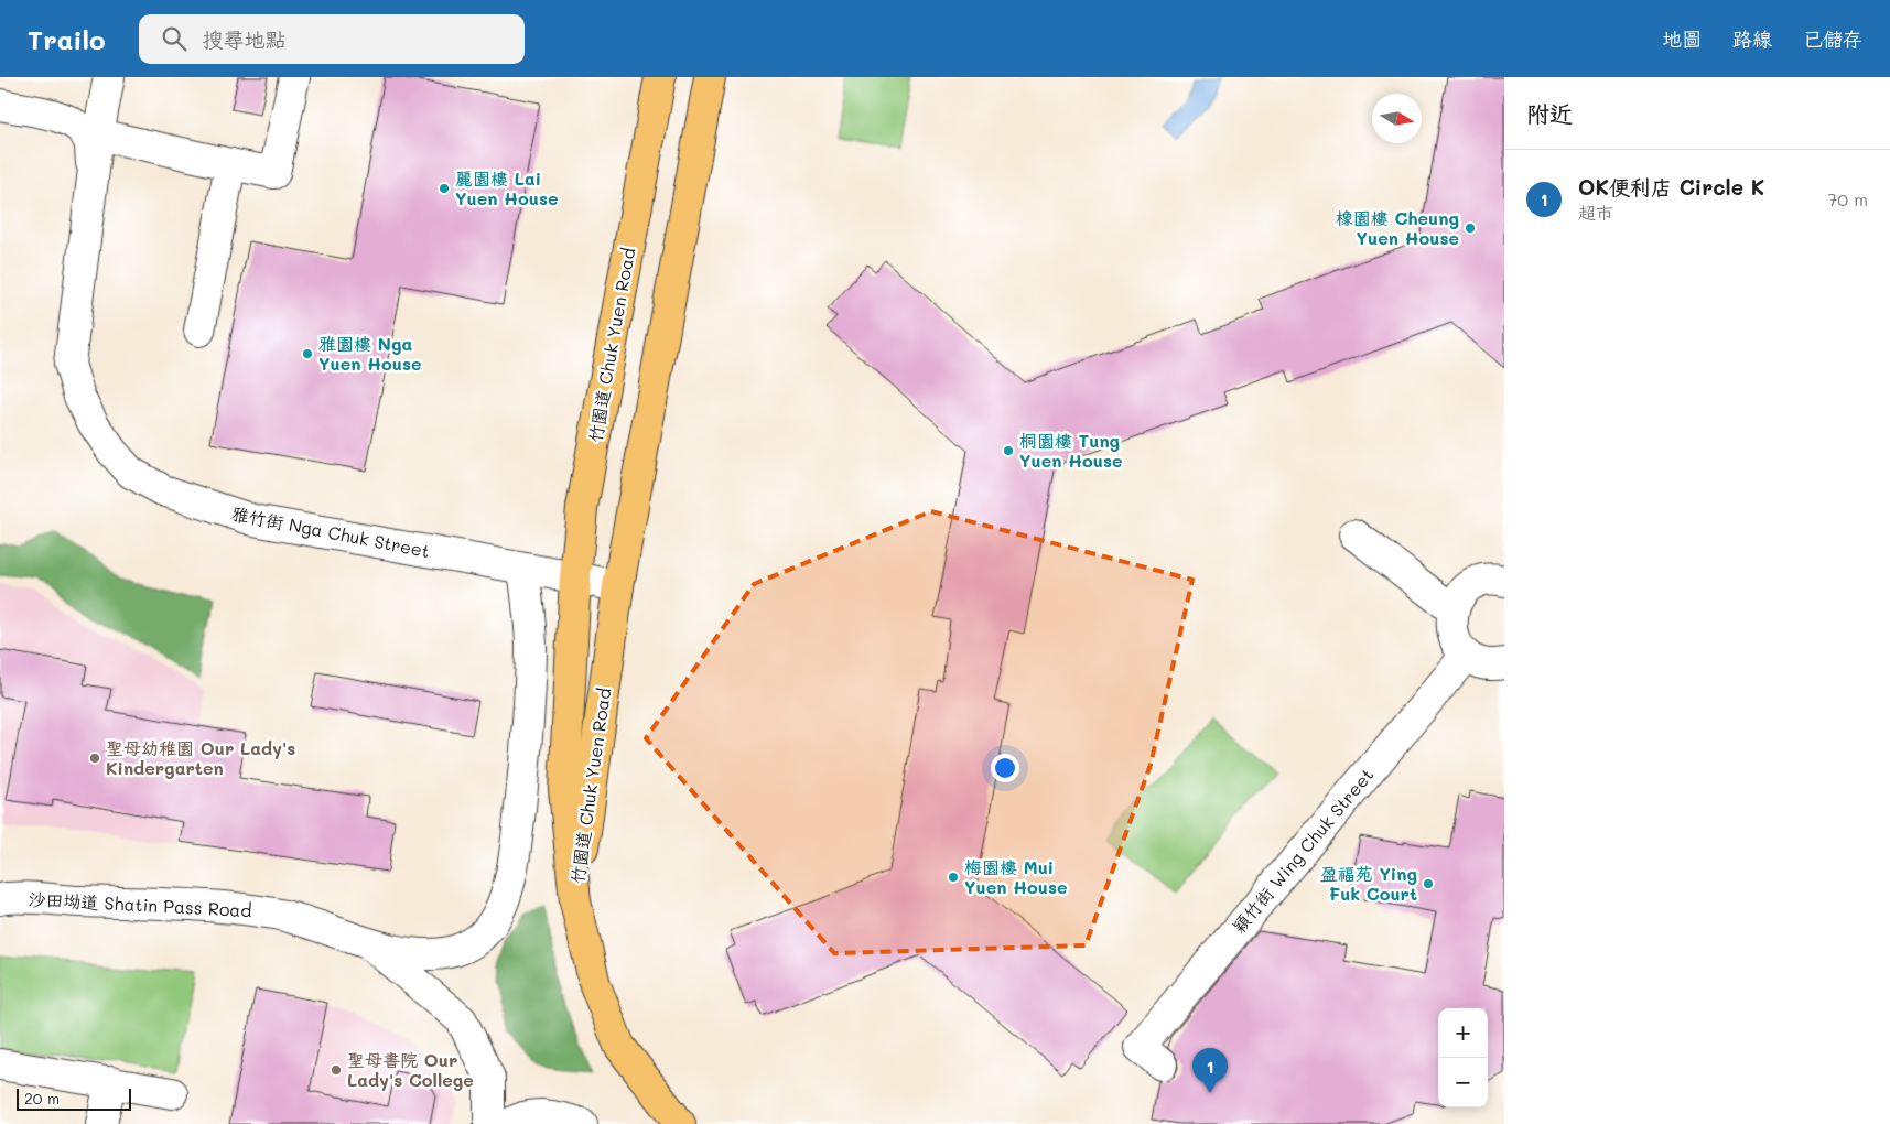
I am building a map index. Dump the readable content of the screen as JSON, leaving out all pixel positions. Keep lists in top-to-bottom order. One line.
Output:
{"streets":{"main road":["竹園道 Chuk Yuen Road"],"street":["雅竹街 Nga Chuk Street","穎竹街 Wing Chuk Street","沙田坳道 Shatin Pass Road"]},"crossings":[["竹園道 Chuk Yuen Road","雅竹街 Nga Chuk Street"]],"places":["麗園樓 Lai Yuen House","橡園樓 Cheung Yuen House","雅園樓 Nga Yuen House","桐園樓 Tung Yuen House","聖母幼稚園 Our Lady's Kindergarten","梅園樓 Mui Yuen House","盈福苑 Ying Fuk Court","聖母書院 Our Lady's College"],"scale_bar":"20 m","north":"right","page":{"header":"Trailo","search":"搜尋地點","nav":["地圖","路線","已儲存"],"heading":"附近","list":[{"mark":"1","name":"OK便利店 Circle K","note":"超市","value":"70 m"}],"map_buttons":["+","−"],"pins":"1","scale":"20 m"}}
